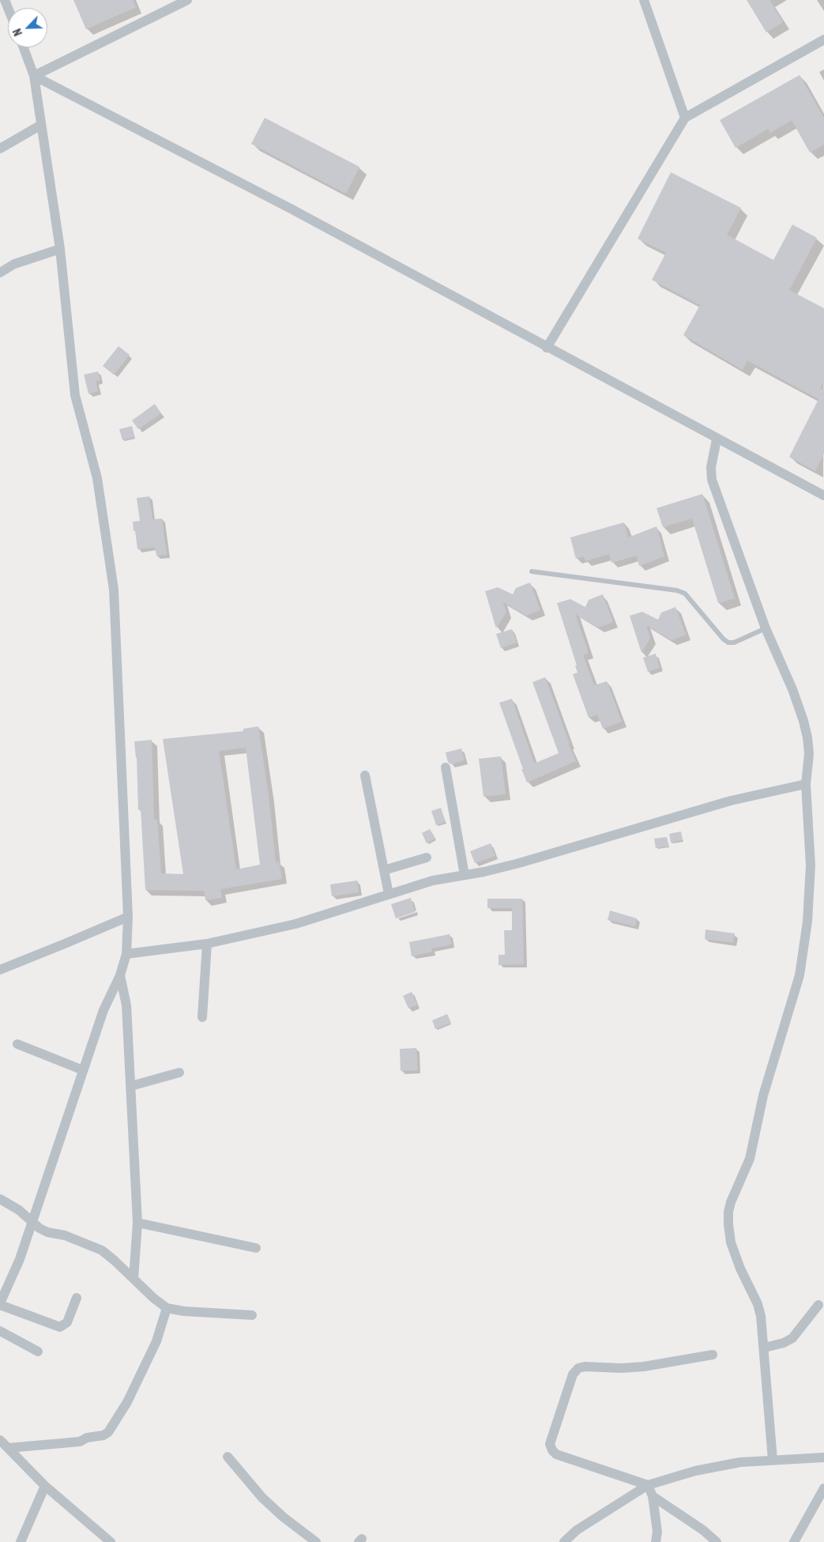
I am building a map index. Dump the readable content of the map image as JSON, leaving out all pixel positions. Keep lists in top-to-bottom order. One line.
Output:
{"north":"bottom left"}
